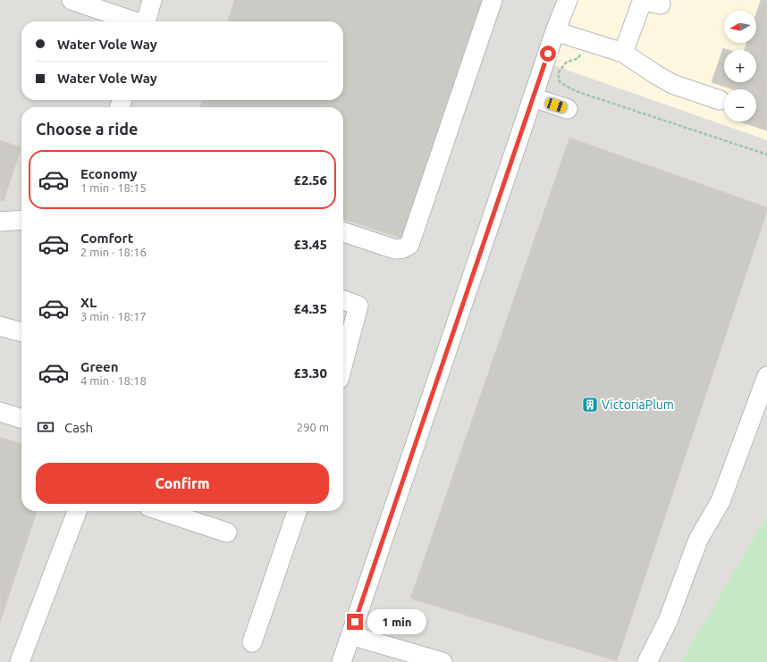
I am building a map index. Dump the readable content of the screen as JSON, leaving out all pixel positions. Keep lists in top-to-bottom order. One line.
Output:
{"places":{"building":["VictoriaPlum"]},"north":"left","page":{"map_buttons":["+","−"],"banner":["Water Vole Way","Water Vole Way"],"heading":"Choose a ride","list":[{"name":"Economy","note":"1 min · 18:15","value":"£2.56"},{"name":"Comfort","note":"2 min · 18:16","value":"£3.45"},{"name":"XL","note":"3 min · 18:17","value":"£4.35"},{"name":"Green","note":"4 min · 18:18","value":"£3.30"}],"pay":["Cash","290 m"],"buttons":"Confirm","bubble":"1 min"}}
